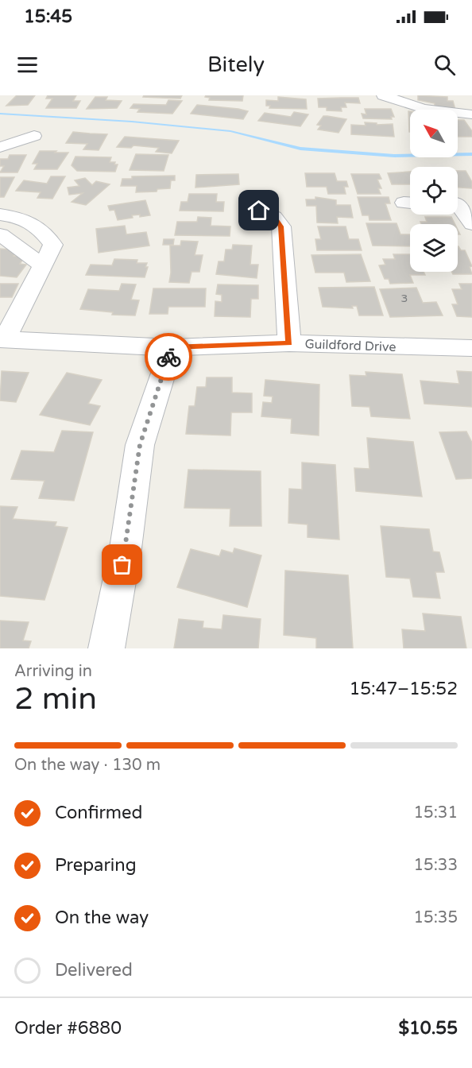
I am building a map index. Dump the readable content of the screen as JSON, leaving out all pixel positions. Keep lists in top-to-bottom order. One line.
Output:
{"streets":{"street":["Guildford Drive"]},"house_numbers":["3"],"north":"top left","page":{"status":"15:45","header":"Bitely","heading":["2 min","Arriving in","15:47–15:52"],"panel":["Order #6880","$10.55"],"bar":"On the way · 130 m","list":[["Confirmed","15:31"],["Preparing","15:33"],["On the way","15:35"],"Delivered"]}}
